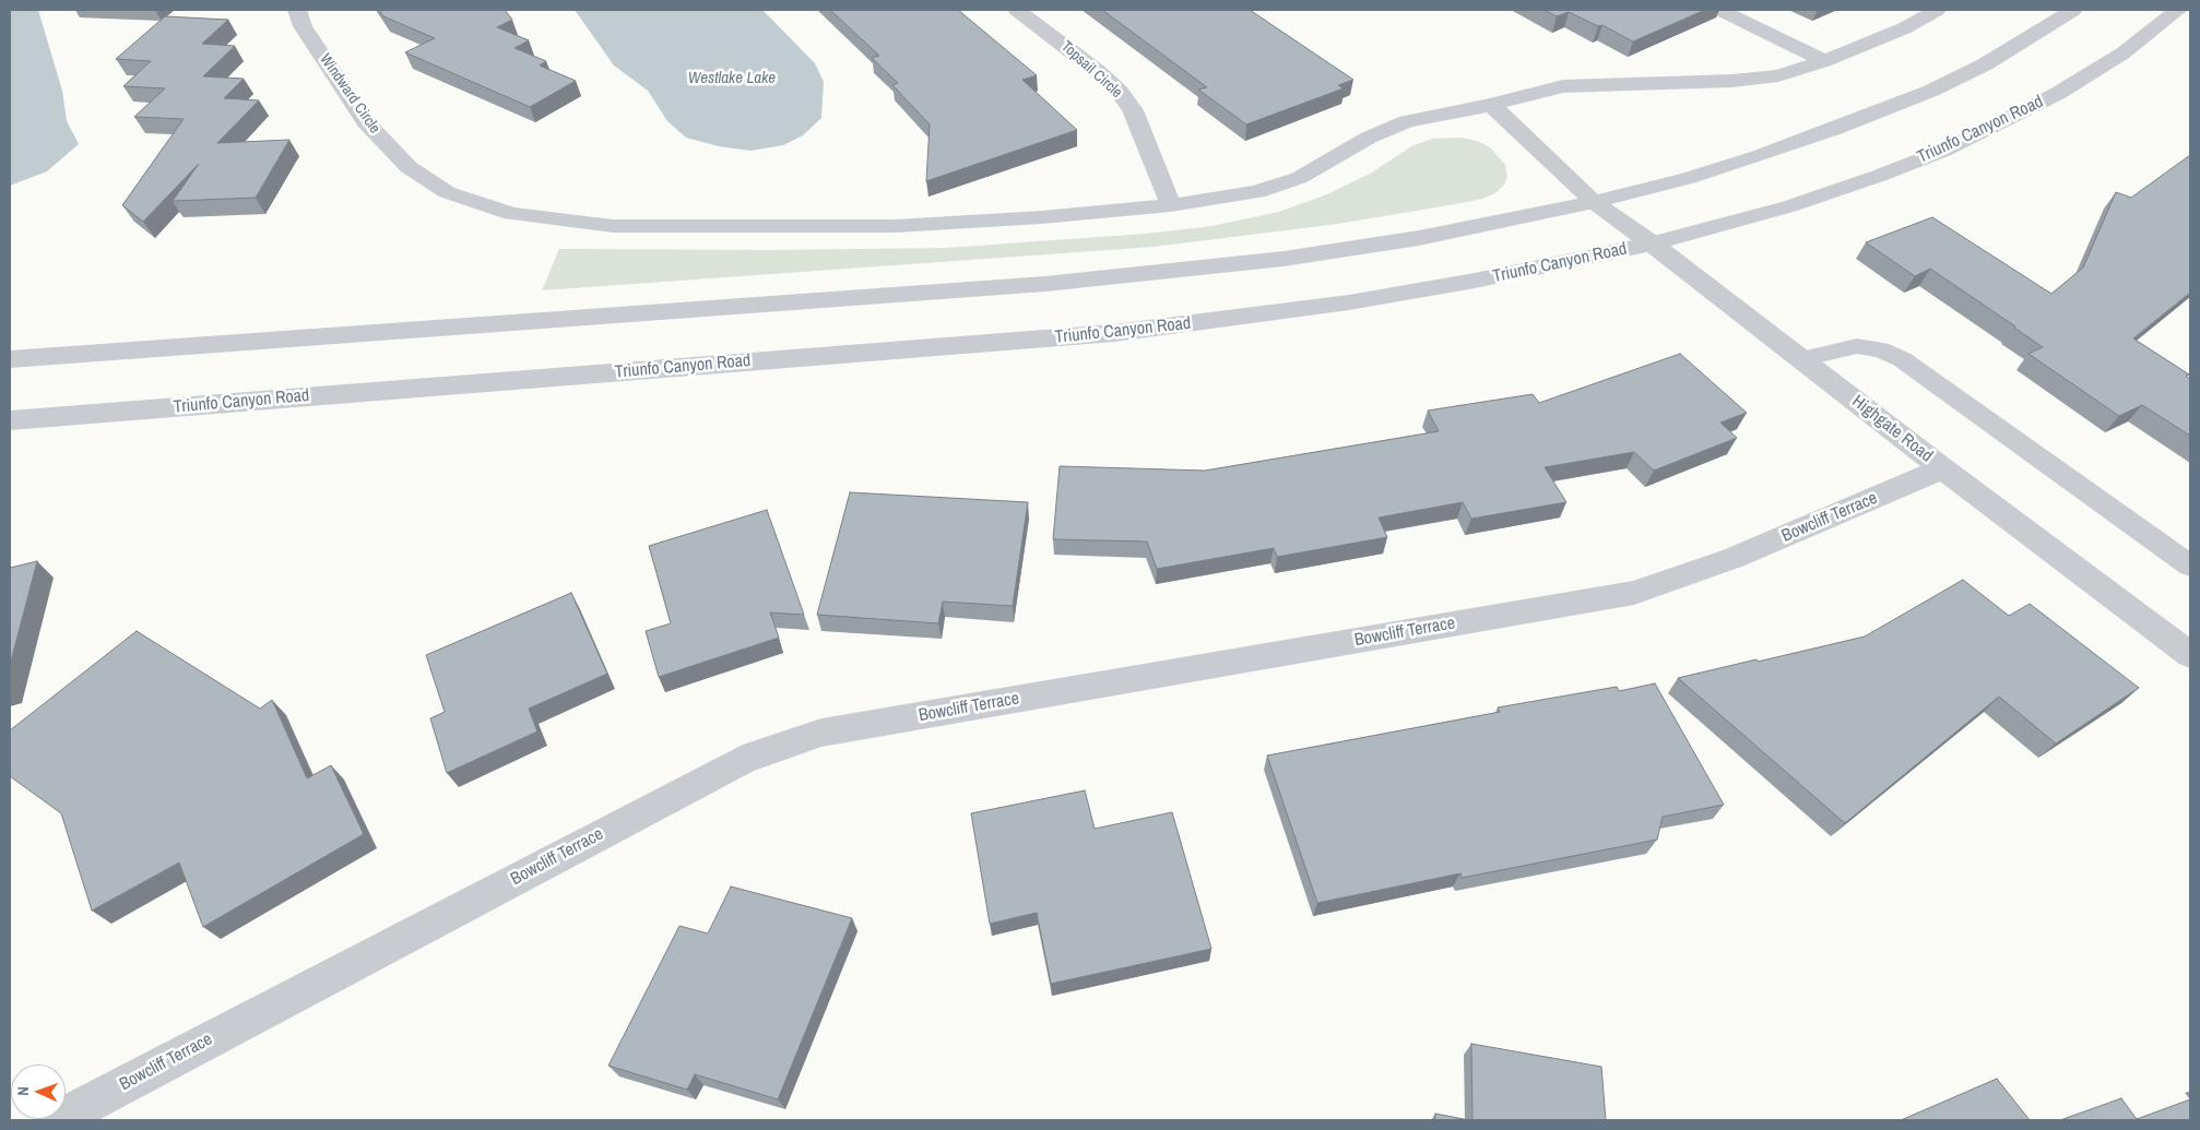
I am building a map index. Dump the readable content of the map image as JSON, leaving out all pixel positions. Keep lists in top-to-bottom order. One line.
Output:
{"streets":{"street":["Topsail Circle","Windward Circle","Triunfo Canyon Road","Highgate Road","Bowcliff Terrace"]},"crossings":[["Topsail Circle","Windward Circle"],["Triunfo Canyon Road","Highgate Road"],["Highgate Road","Bowcliff Terrace"]],"water":["Westlake Lake"],"north":"left"}
